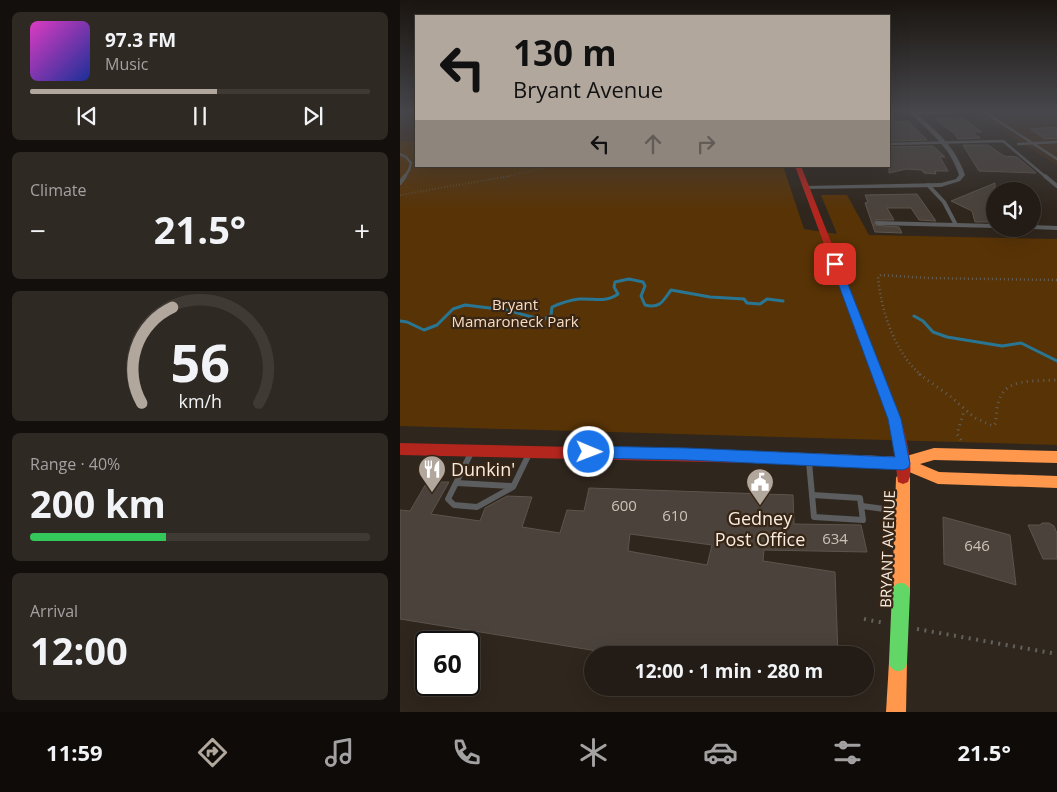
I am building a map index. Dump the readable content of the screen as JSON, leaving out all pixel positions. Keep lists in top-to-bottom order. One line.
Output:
{"streets":{"street":["BRYANT AVENUE"]},"parks":["Bryant Mamaroneck Park"],"places":{"restaurant":["Dunkin'"],"public building":["Gedney Post Office"]},"house_numbers":["600","610","634","646"],"page":{"turn":["130 m","Bryant Avenue"],"song":["97.3 FM","Music"],"tile":["Climate",["Range · 40%","200 km"],["Arrival","12:00"]],"heat":["−","21.5°","+"],"limit":"60","trip":"12:00 · 1 min · 280 m","tabs":["11:59","21.5°"],"gauge":["56","km/h"]}}
